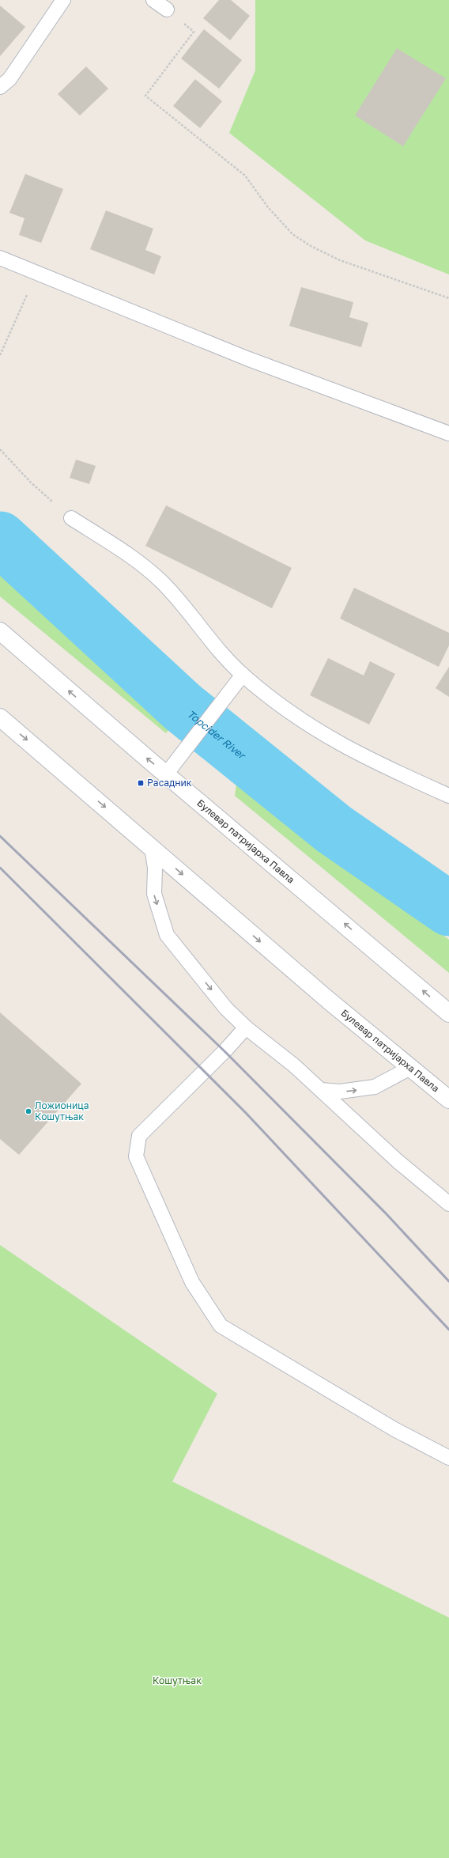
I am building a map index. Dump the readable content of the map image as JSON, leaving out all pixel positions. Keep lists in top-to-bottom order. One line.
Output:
{"streets":{"main road":["Булевар патријарха Павла"]},"water":["Topcider River"],"parks":["Кошутњак"],"places":{"transit":["Расадник"],"other":["Ложионица Кошутњак"]}}
